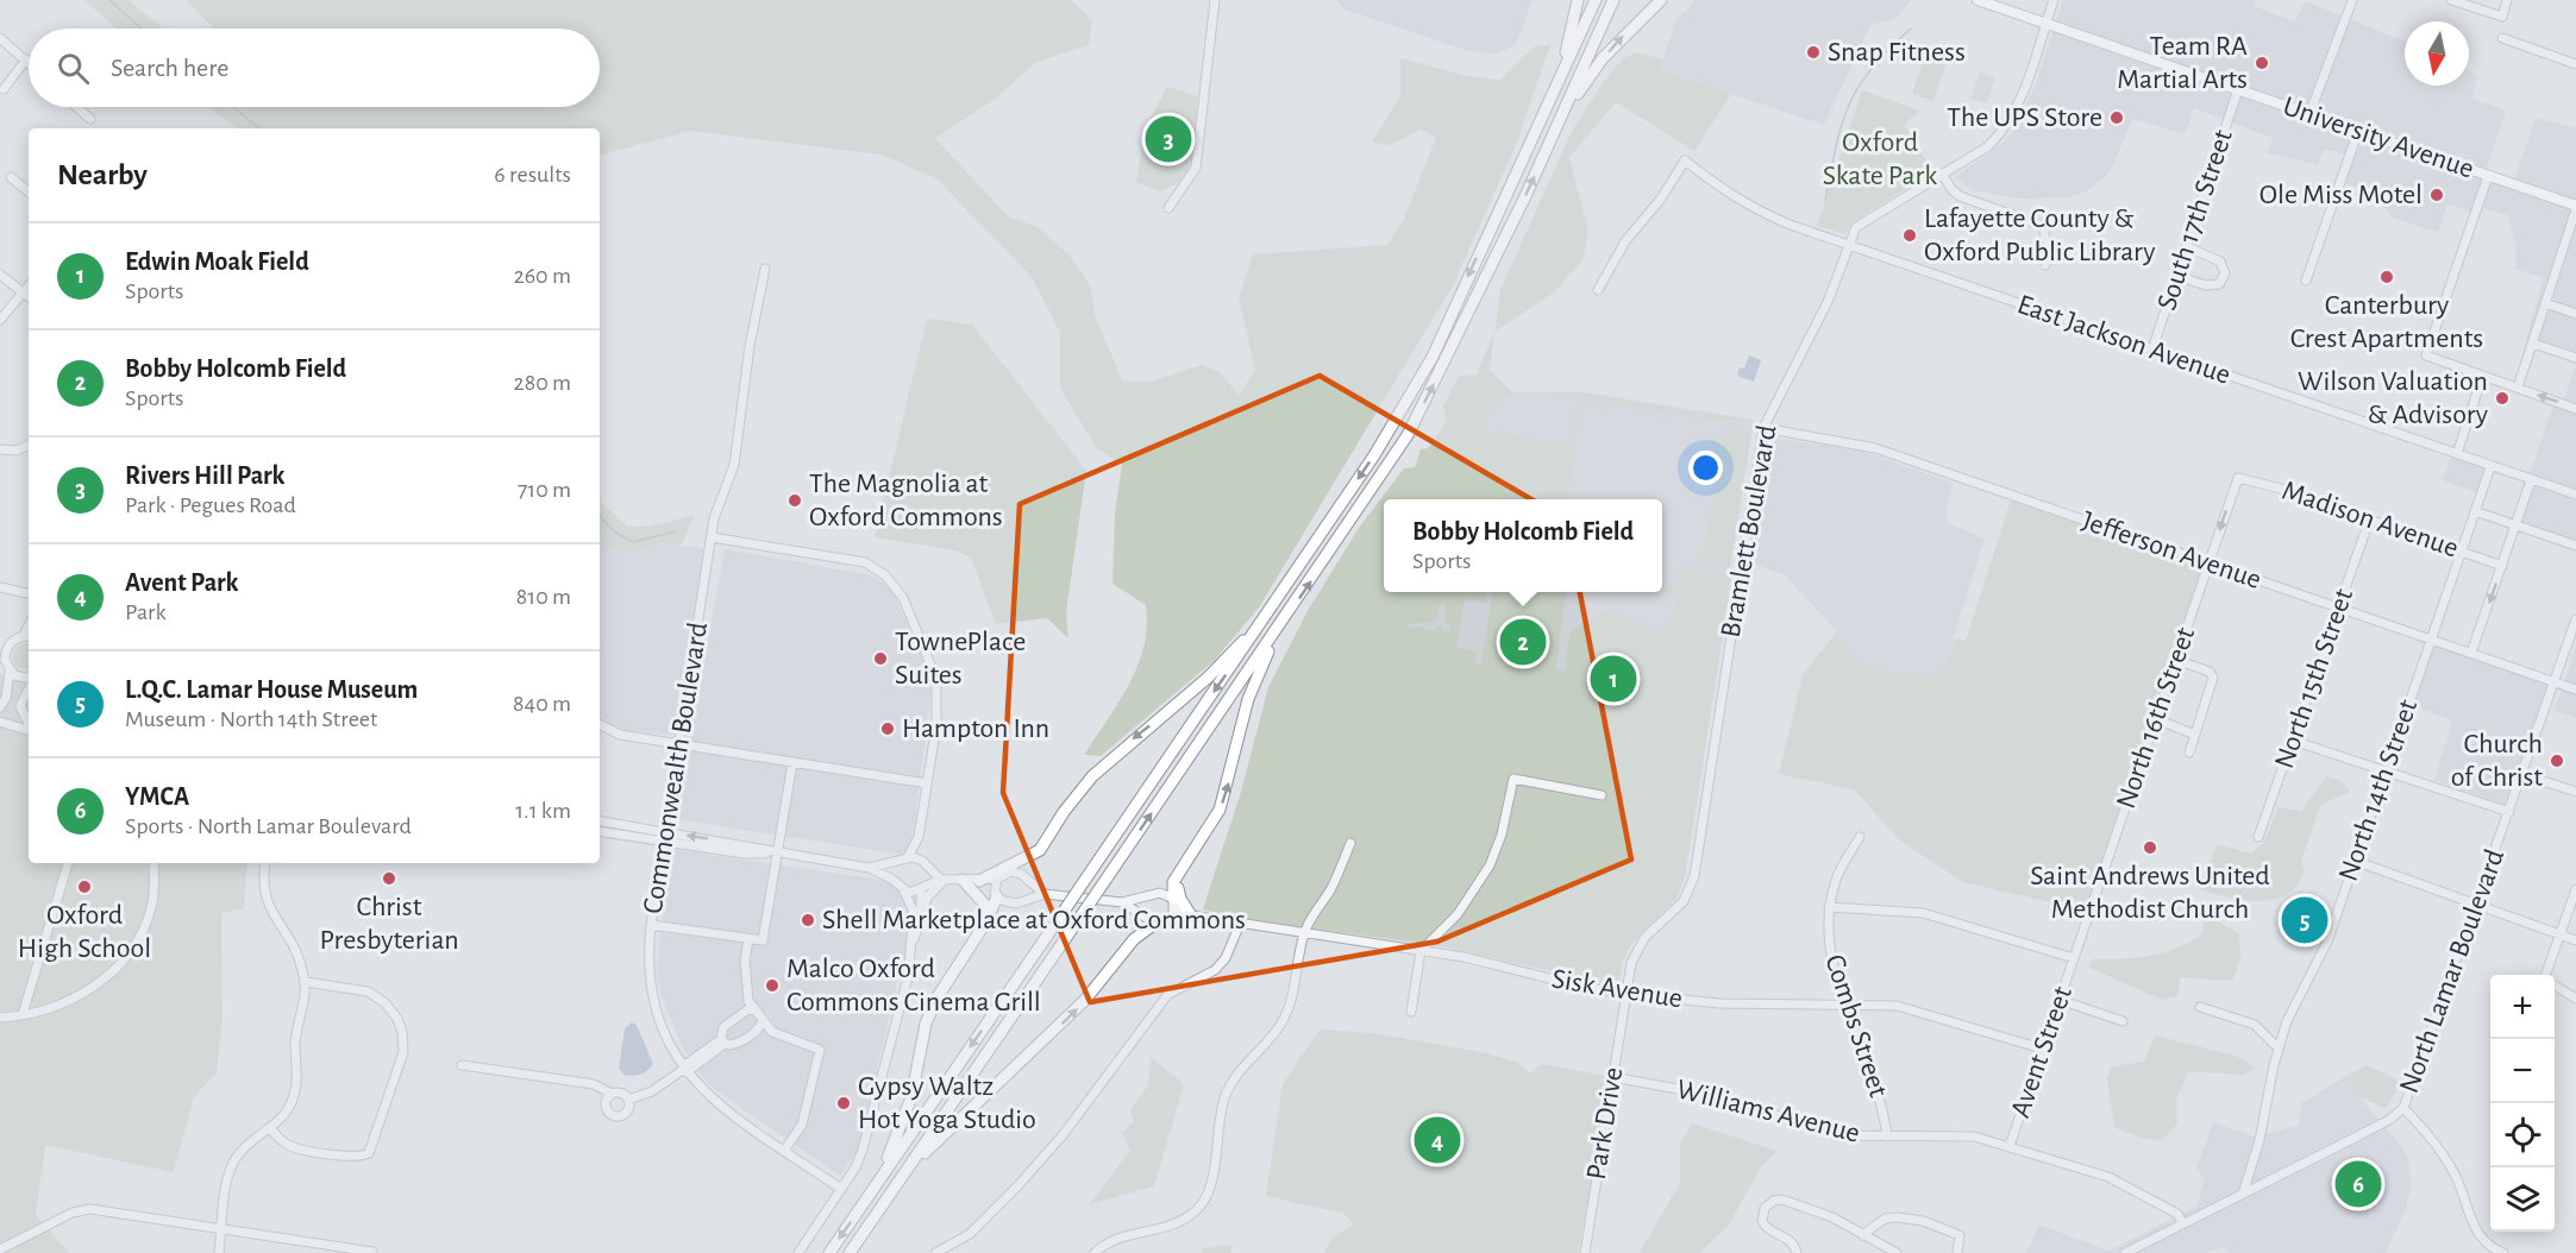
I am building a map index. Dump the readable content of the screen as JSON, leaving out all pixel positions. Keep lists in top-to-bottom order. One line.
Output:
{"streets":{"main road":["University Avenue"],"street":["South 17th Street","East Jackson Avenue","Madison Avenue","Bramlett Boulevard","Jefferson Avenue","North 15th Street","North 16th Street","Commonwealth Boulevard","North 14th Street","North Lamar Boulevard","Sisk Avenue","Combs Street","Avent Street","Williams Avenue","Park Drive"]},"crossings":[["University Avenue","South 17th Street"],["University Avenue","Bramlett Boulevard"],["South 17th Street","East Jackson Avenue"],["East Jackson Avenue","Bramlett Boulevard"],["East Jackson Avenue","North 14th Street"],["Madison Avenue","North 15th Street"],["Madison Avenue","North 16th Street"],["Madison Avenue","North 14th Street"],["Bramlett Boulevard","Jefferson Avenue"],["Bramlett Boulevard","Sisk Avenue"],["Bramlett Boulevard","Park Drive"],["Jefferson Avenue","North 15th Street"],["Jefferson Avenue","North 16th Street"],["Jefferson Avenue","North 14th Street"],["Jefferson Avenue","North Lamar Boulevard"],["North 16th Street","Avent Street"],["North 14th Street","North Lamar Boulevard"],["North Lamar Boulevard","Williams Avenue"],["Sisk Avenue","Combs Street"],["Sisk Avenue","Avent Street"],["Sisk Avenue","Park Drive"],["Combs Street","Williams Avenue"],["Avent Street","Williams Avenue"],["Williams Avenue","Park Drive"]],"parks":["Oxford Skate Park"],"places":["Snap Fitness","Team RA Martial Arts","The UPS Store","Ole Miss Motel","Lafayette County & Oxford Public Library","Canterbury Crest Apartments","Wilson Valuation & Advisory","The Magnolia at Oxford Commons","TownePlace Suites","Hampton Inn","Church of Christ","Saint Andrews United Methodist Church","Christ Presbyterian","Oxford High School","Shell Marketplace at Oxford Commons","Malco Oxford Commons Cinema Grill","Gypsy Waltz Hot Yoga Studio"],"north":"bottom","page":{"search":"Search here","pins":["3","2","1","5","4","6"],"heading":["Nearby","6 results"],"list":[{"mark":"1","name":"Edwin Moak Field","note":"Sports","value":"260 m"},{"mark":"2","name":"Bobby Holcomb Field","note":"Sports","value":"280 m"},{"mark":"3","name":"Rivers Hill Park","note":"Park · Pegues Road","value":"710 m"},{"mark":"4","name":"Avent Park","note":"Park","value":"810 m"},{"mark":"5","name":"L.Q.C. Lamar House Museum","note":"Museum · North 14th Street","value":"840 m"},{"mark":"6","name":"YMCA","note":"Sports · North Lamar Boulevard","value":"1.1 km"}],"popup":["Bobby Holcomb Field","Sports"],"map_buttons":["+","−"]}}
